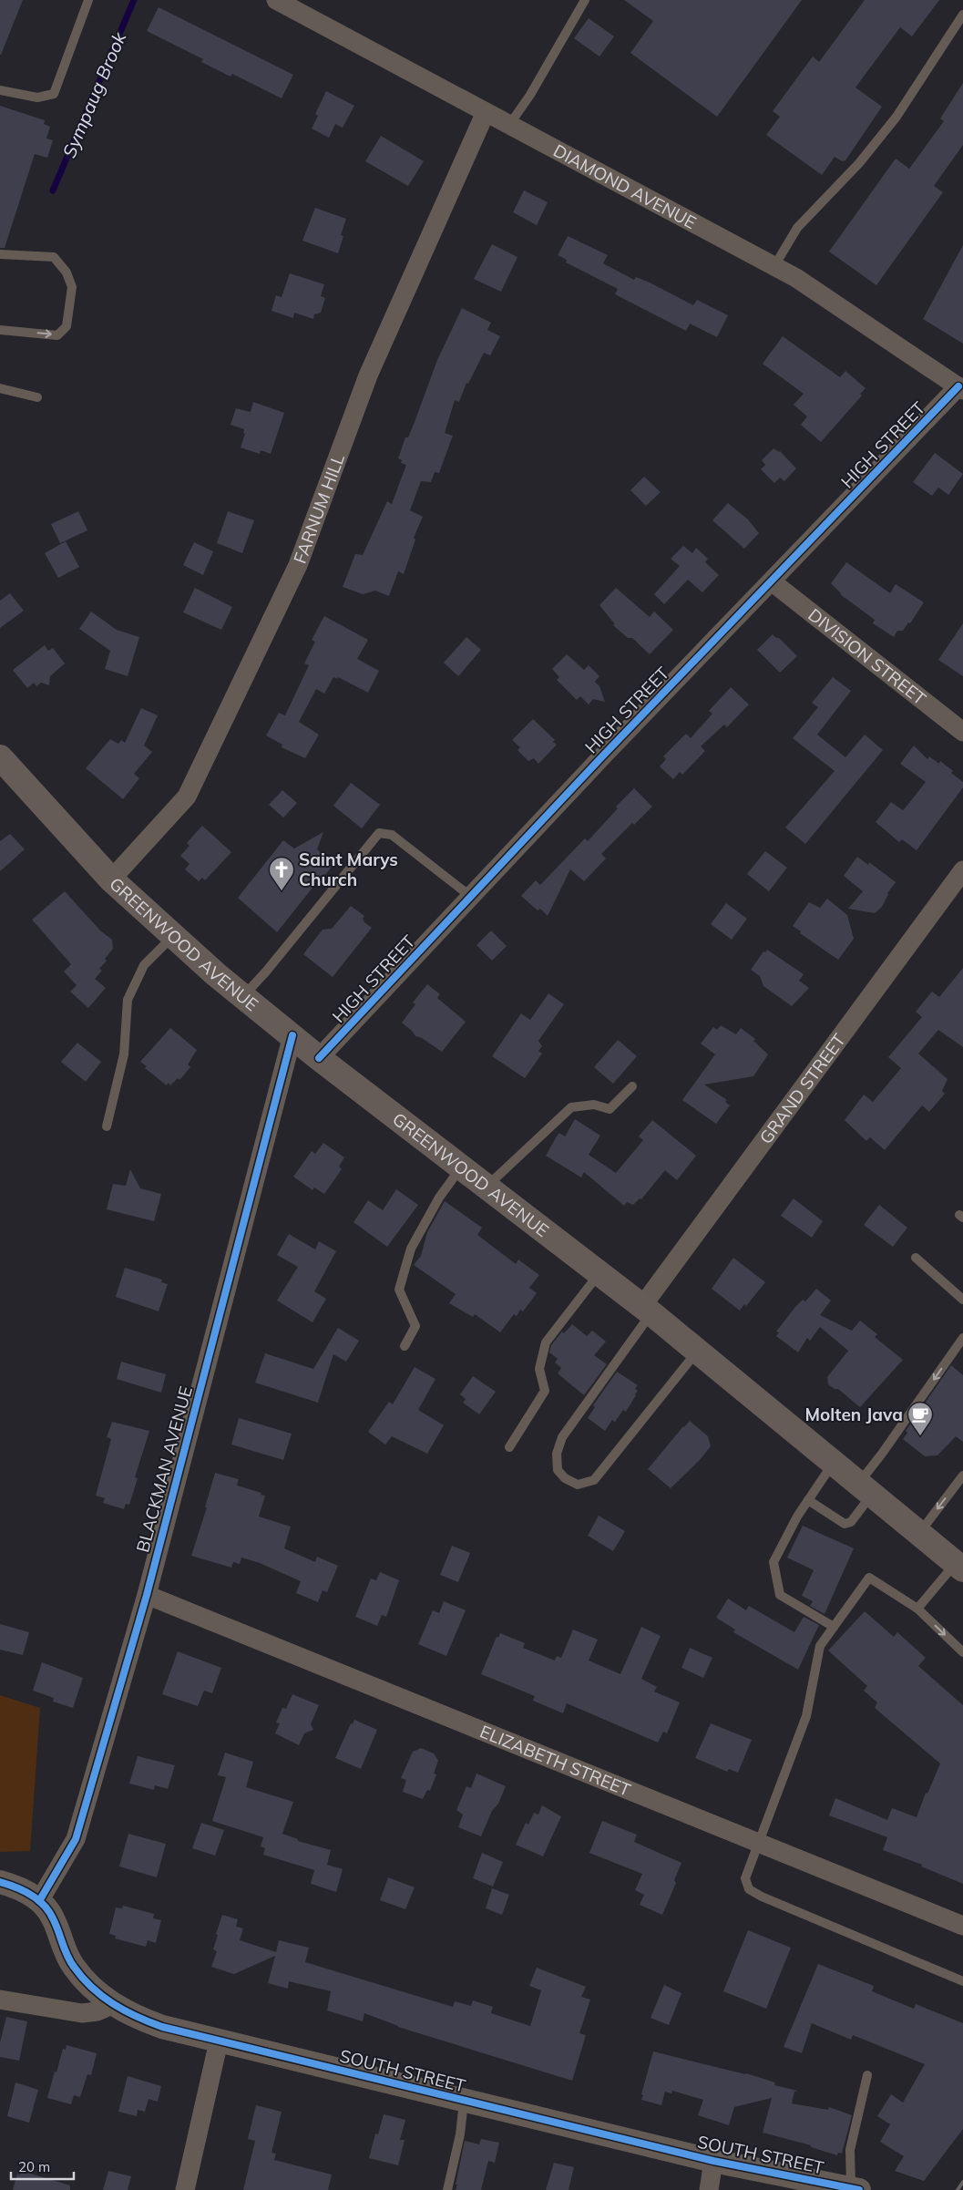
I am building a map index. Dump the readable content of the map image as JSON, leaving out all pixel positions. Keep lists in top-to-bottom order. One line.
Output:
{"streets":{"main road":["GREENWOOD AVENUE"],"street":["DIAMOND AVENUE","HIGH STREET","FARNUM HILL","DIVISION STREET","GRAND STREET","BLACKMAN AVENUE","ELIZABETH STREET","SOUTH STREET"]},"crossings":[["DIAMOND AVENUE","HIGH STREET"],["DIAMOND AVENUE","FARNUM HILL"],["HIGH STREET","DIVISION STREET"],["HIGH STREET","GREENWOOD AVENUE"],["FARNUM HILL","GREENWOOD AVENUE"],["GREENWOOD AVENUE","GRAND STREET"],["GREENWOOD AVENUE","BLACKMAN AVENUE"],["BLACKMAN AVENUE","ELIZABETH STREET"],["BLACKMAN AVENUE","SOUTH STREET"]],"water":["Sympaug Brook"],"places":{"church":["Saint Marys Church"],"cafe":["Molten Java"]},"scale_bar":"20 m"}
